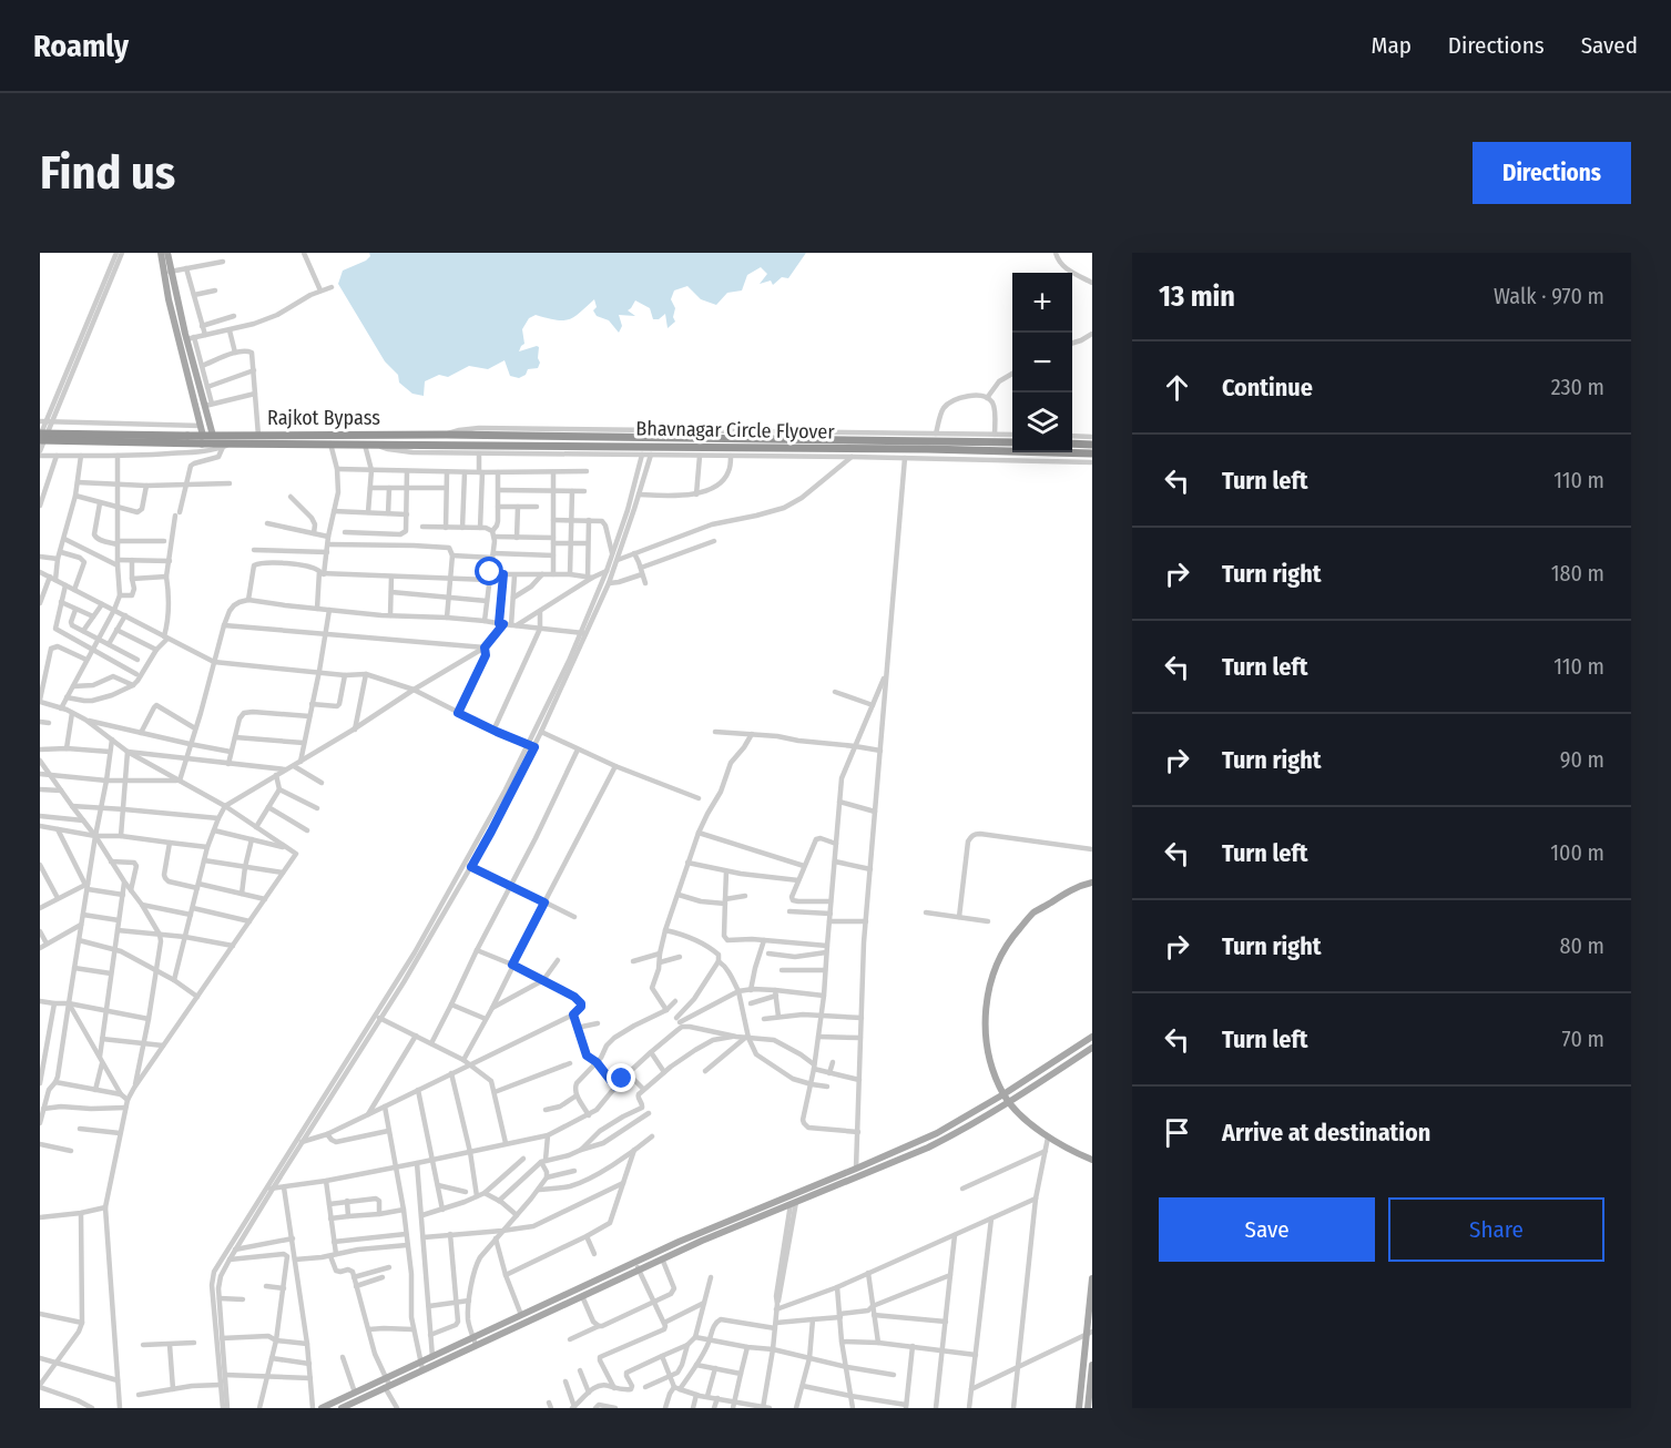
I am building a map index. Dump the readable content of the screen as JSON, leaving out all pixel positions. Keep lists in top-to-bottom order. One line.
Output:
{"streets":{"highway":["Rajkot Bypass","Bhavnagar Circle Flyover"]},"crossings":[["Rajkot Bypass","Bhavnagar Circle Flyover"]],"page":{"header":"Roamly","nav":["Map","Directions","Saved"],"buttons":["Directions",["Save","Share"]],"title":"Find us","heading":["13 min","Walk · 970 m"],"map_buttons":["+","−"],"list":[["Continue","230 m"],["Turn left","110 m"],["Turn right","180 m"],["Turn left","110 m"],["Turn right","90 m"],["Turn left","100 m"],["Turn right","80 m"],["Turn left","70 m"],"Arrive at destination"]}}
